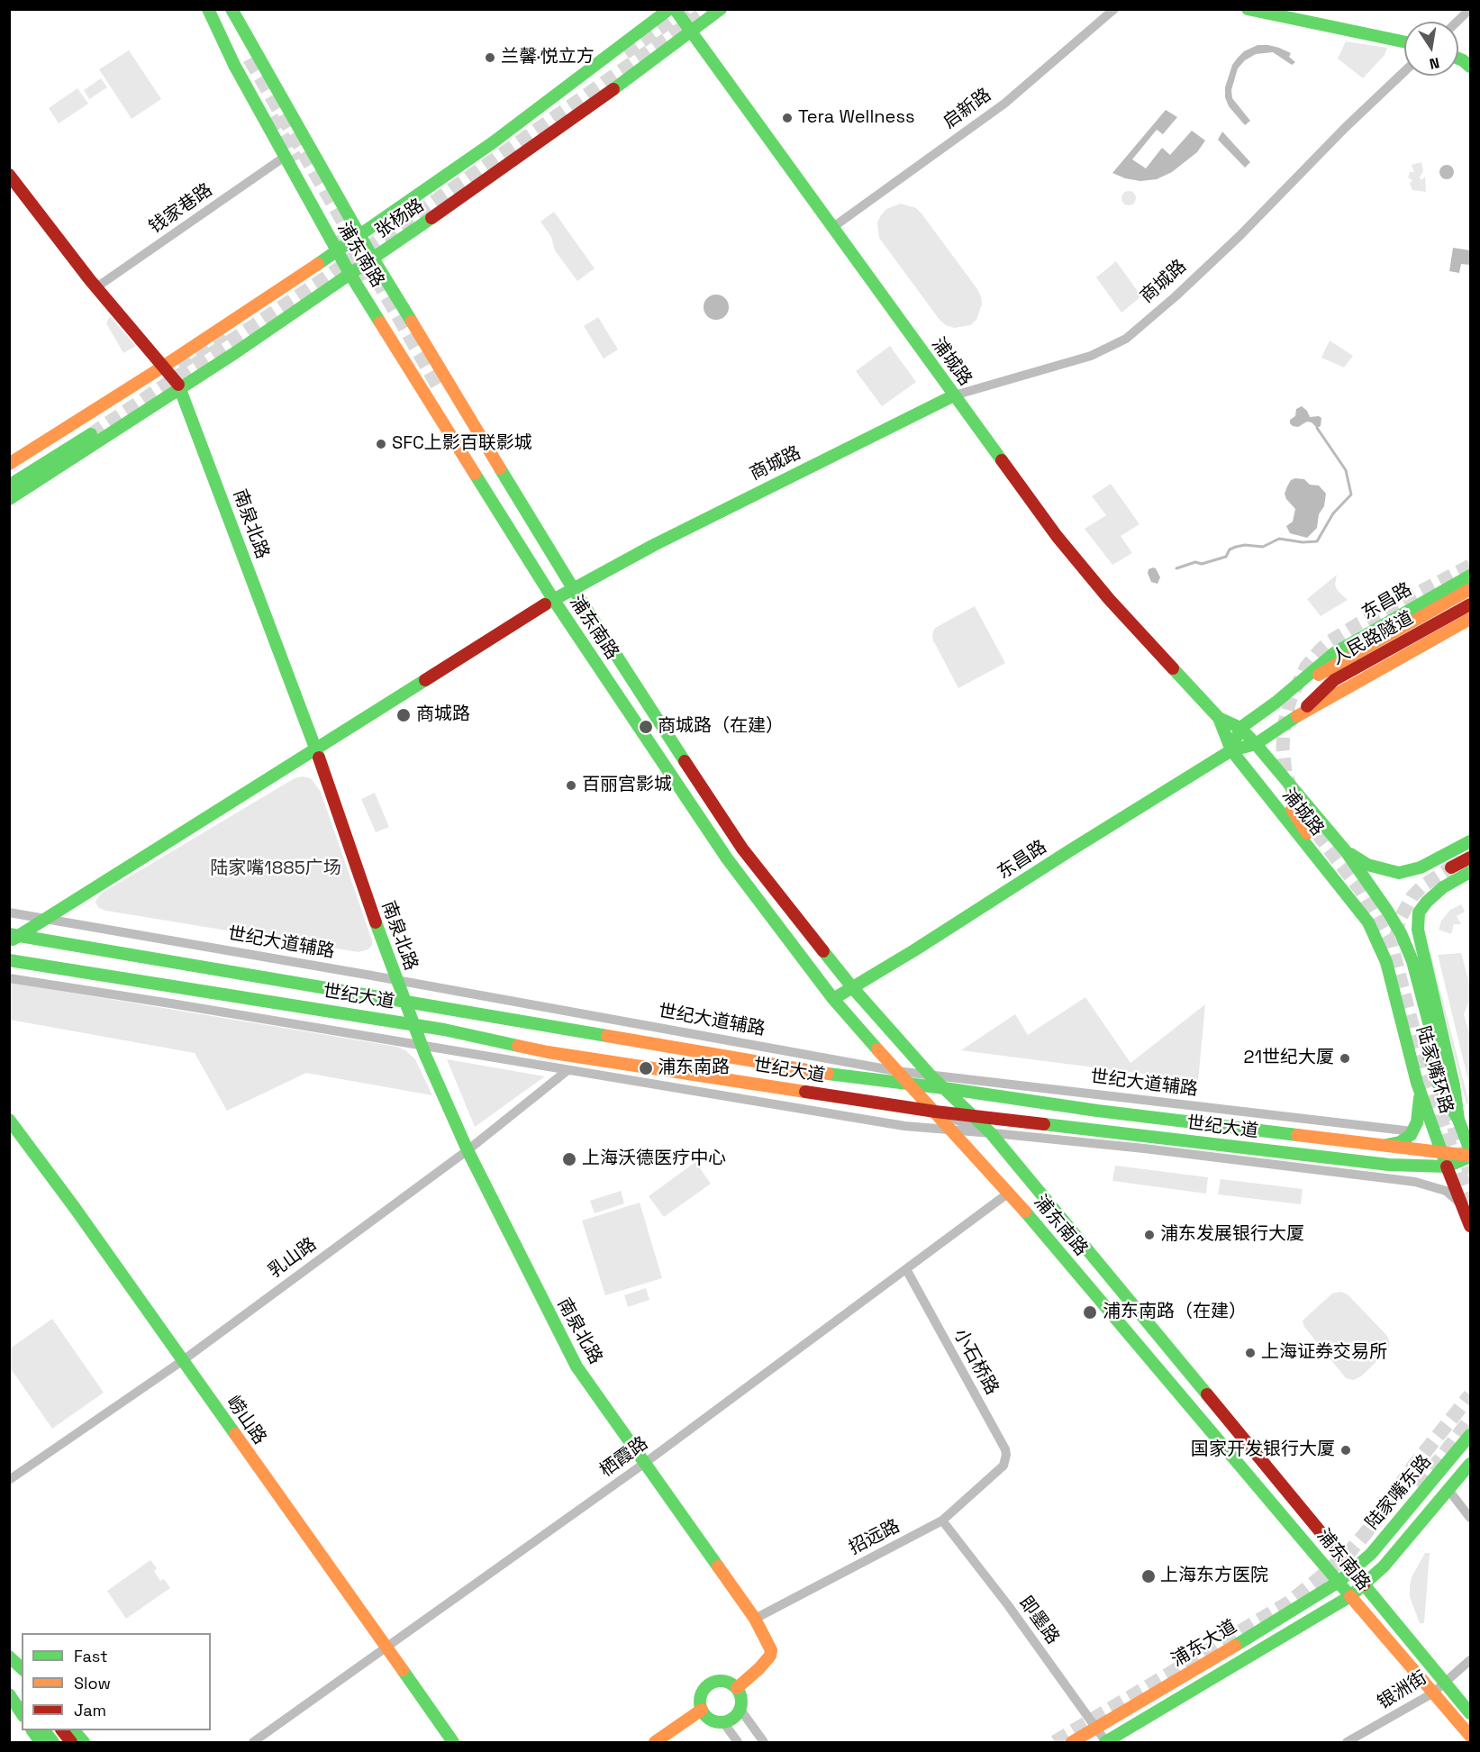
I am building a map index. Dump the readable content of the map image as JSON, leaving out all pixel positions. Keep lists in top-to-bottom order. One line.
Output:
{"streets":{"main road":["张杨路","浦东南路","商城路","浦城路","南泉北路","东昌路","人民路隧道","世纪大道","陆家嘴环路","崂山路","陆家嘴东路","浦东大道"],"street":["启新路","钱家巷路","世纪大道辅路","乳山路","小石桥路","栖霞路","招远路","即墨路","银洲街"]},"crossings":[["启新路","浦城路"],["钱家巷路","浦东南路"],["钱家巷路","南泉北路"],["张杨路","浦东南路"],["张杨路","浦城路"],["张杨路","南泉北路"],["浦东南路","商城路"],["浦东南路","东昌路"],["浦东南路","世纪大道辅路"],["浦东南路","世纪大道"],["浦东南路","栖霞路"],["浦东南路","陆家嘴东路"],["浦东南路","浦东大道"],["浦东南路","银洲街"],["商城路","浦城路"],["商城路","南泉北路"],["商城路","世纪大道辅路"],["商城路","世纪大道"],["浦城路","东昌路"],["浦城路","陆家嘴环路"],["南泉北路","世纪大道辅路"],["南泉北路","世纪大道"],["南泉北路","乳山路"],["南泉北路","栖霞路"],["南泉北路","招远路"],["东昌路","人民路隧道"],["世纪大道","陆家嘴环路"],["乳山路","崂山路"],["小石桥路","栖霞路"],["小石桥路","招远路"],["崂山路","栖霞路"],["陆家嘴东路","浦东大道"],["招远路","即墨路"],["即墨路","浦东大道"]],"parks":["陆家嘴1885广场"],"places":["兰馨·悦立方","Tera Wellness","SFC上影百联影城","商城路","商城路（在建）","百丽宫影城","21世纪大厦","浦东南路","上海沃德医疗中心","浦东发展银行大厦","浦东南路（在建）","上海证券交易所","国家开发银行大厦","上海东方医院"],"legend":["Fast","Slow","Jam"],"north":"bottom"}
